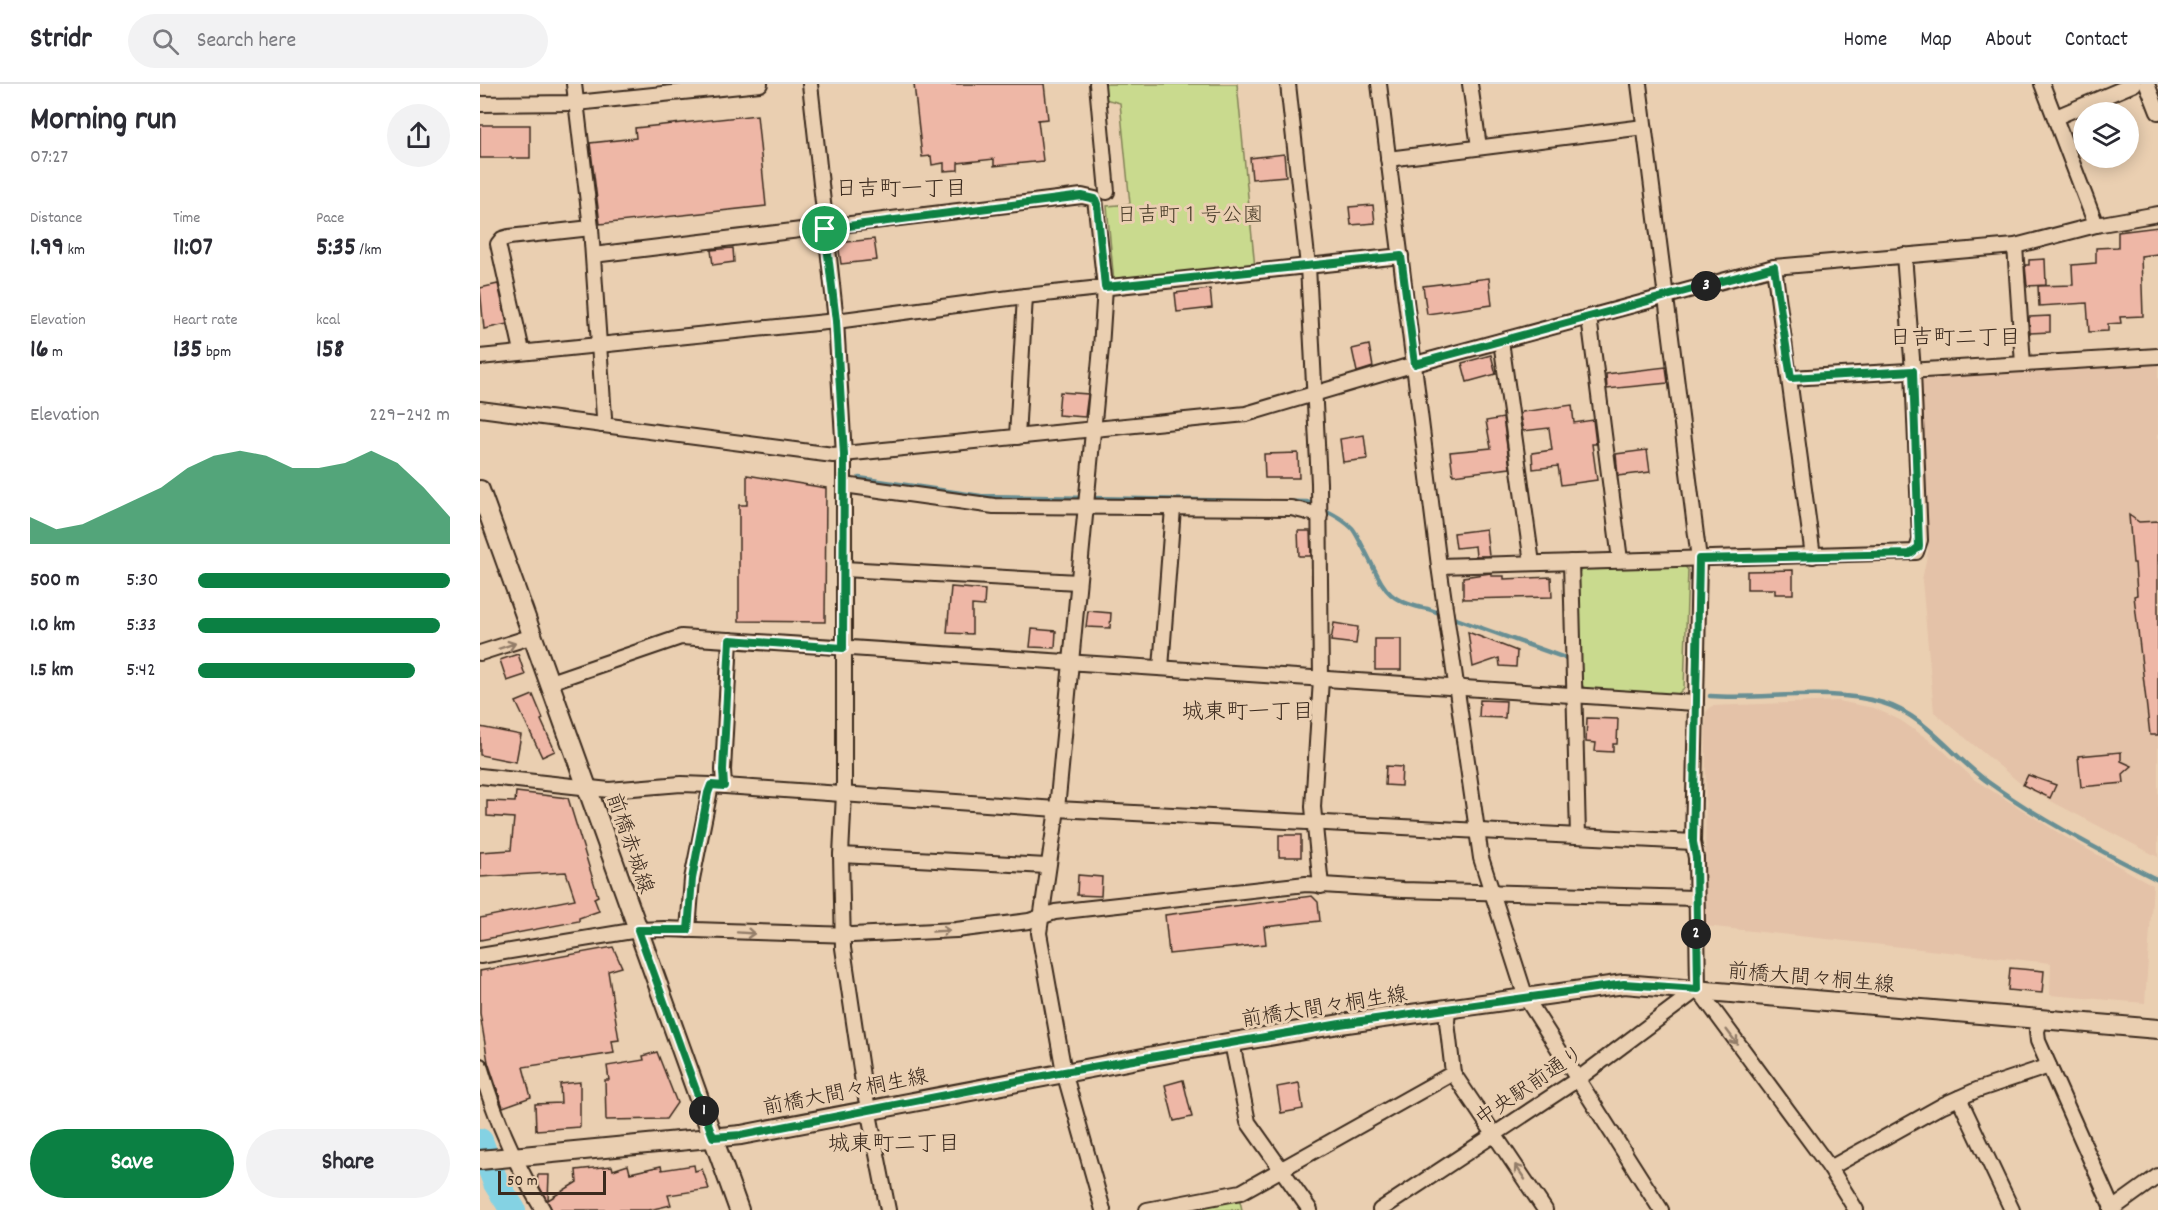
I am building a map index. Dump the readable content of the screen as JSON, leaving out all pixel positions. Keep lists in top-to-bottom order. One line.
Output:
{"streets":{"main road":["前橋赤城線","前橋大間々桐生線"],"street":["中央駅前通り"]},"crossings":[["前橋赤城線","前橋大間々桐生線"],["前橋大間々桐生線","中央駅前通り"]],"districts":["日吉町一丁目","日吉町二丁目","城東町一丁目","城東町二丁目"],"parks":["日吉町１号公園"],"scale_bar":"50 m","page":{"header":"Stridr","search":"Search here","nav":["Home","Map","About","Contact"],"heading":["Morning run","07:27"],"stats":[["Distance","1.99 km"],["Time","11:07"],["Pace","5:35 /km"],["Elevation","16 m"],["Heart rate","135 bpm"],["kcal","158"]],"pins":["3","2","1"],"chart":["Elevation","229–242 m"],"list":[{"name":"500 m","note":"5:30"},{"name":"1.0 km","note":"5:33"},{"name":"1.5 km","note":"5:42"}],"buttons":["Save","Share"],"scale":"50 m"}}
